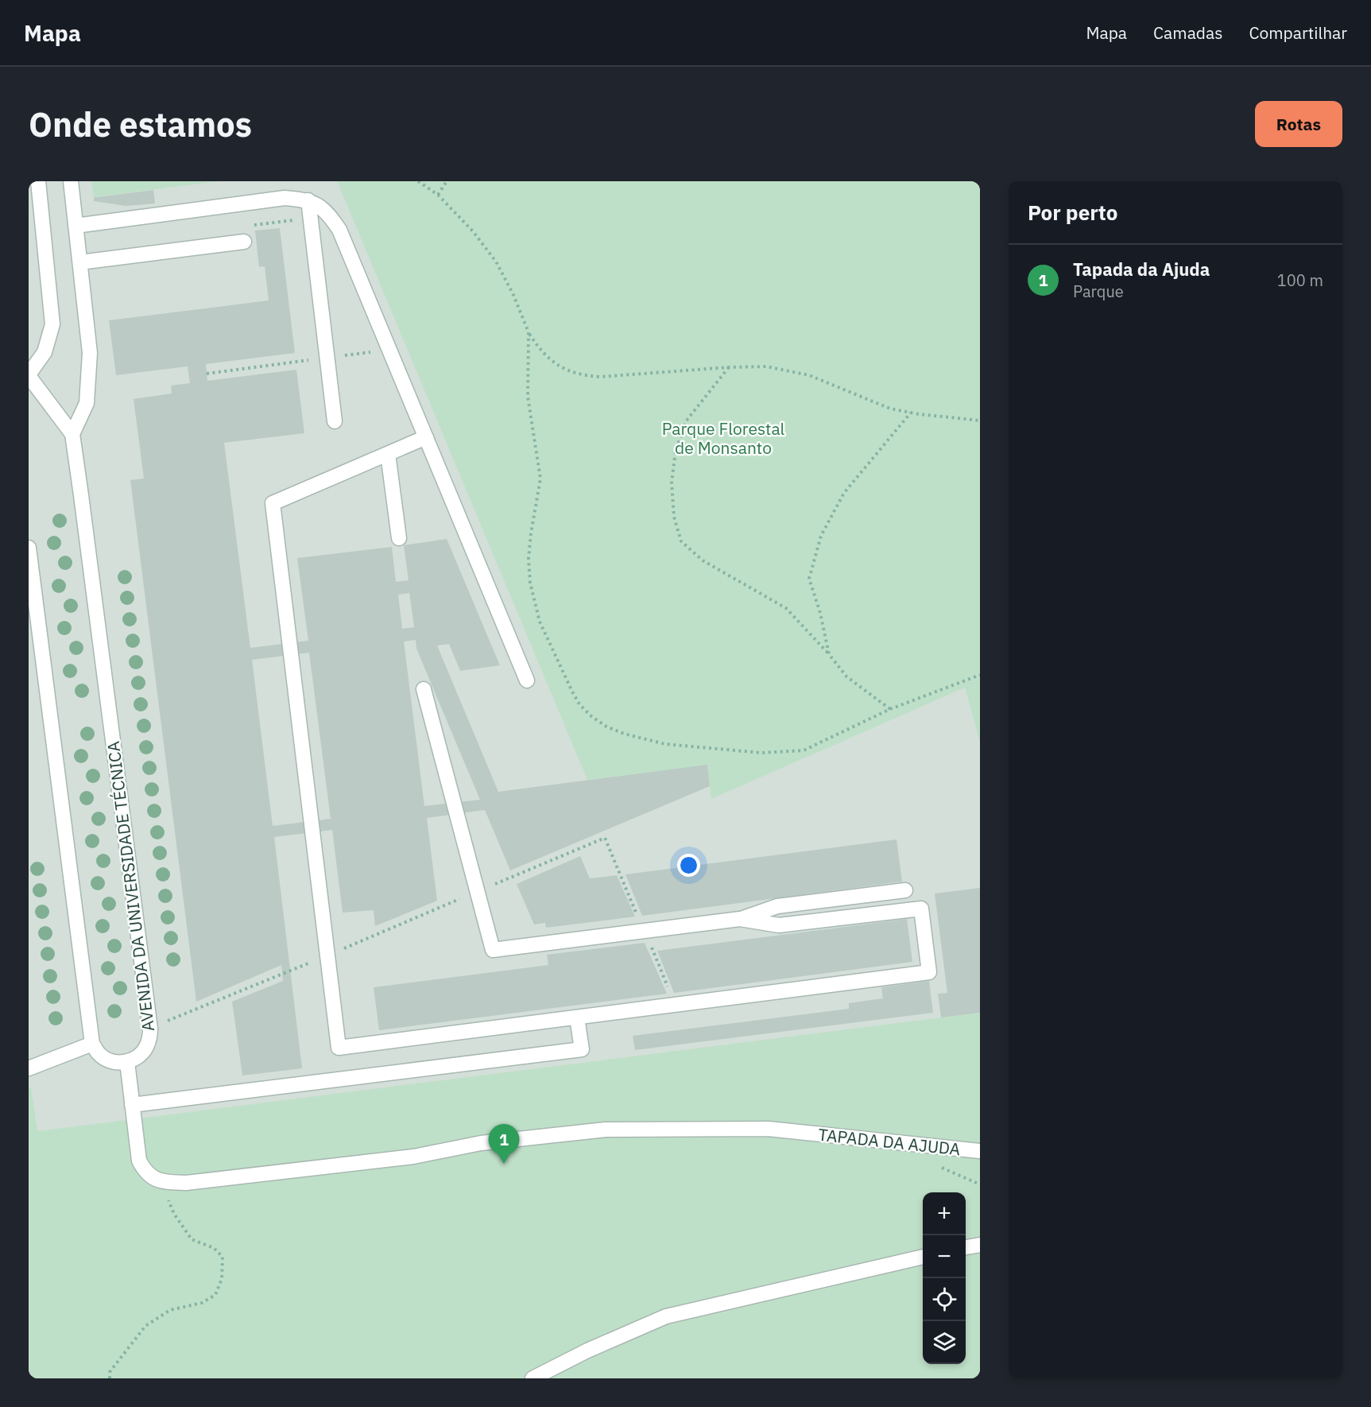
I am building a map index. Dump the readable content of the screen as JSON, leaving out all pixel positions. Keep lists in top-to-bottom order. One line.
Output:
{"streets":{"street":["AVENIDA DA UNIVERSIDADE TÉCNICA","TAPADA DA AJUDA"]},"parks":["Parque Florestal de Monsanto"],"page":{"header":"Mapa","nav":["Mapa","Camadas","Compartilhar"],"buttons":"Rotas","title":"Onde estamos","heading":"Por perto","list":[{"mark":"1","name":"Tapada da Ajuda","note":"Parque","value":"100 m"}],"pins":"1","map_buttons":["+","−"]}}
